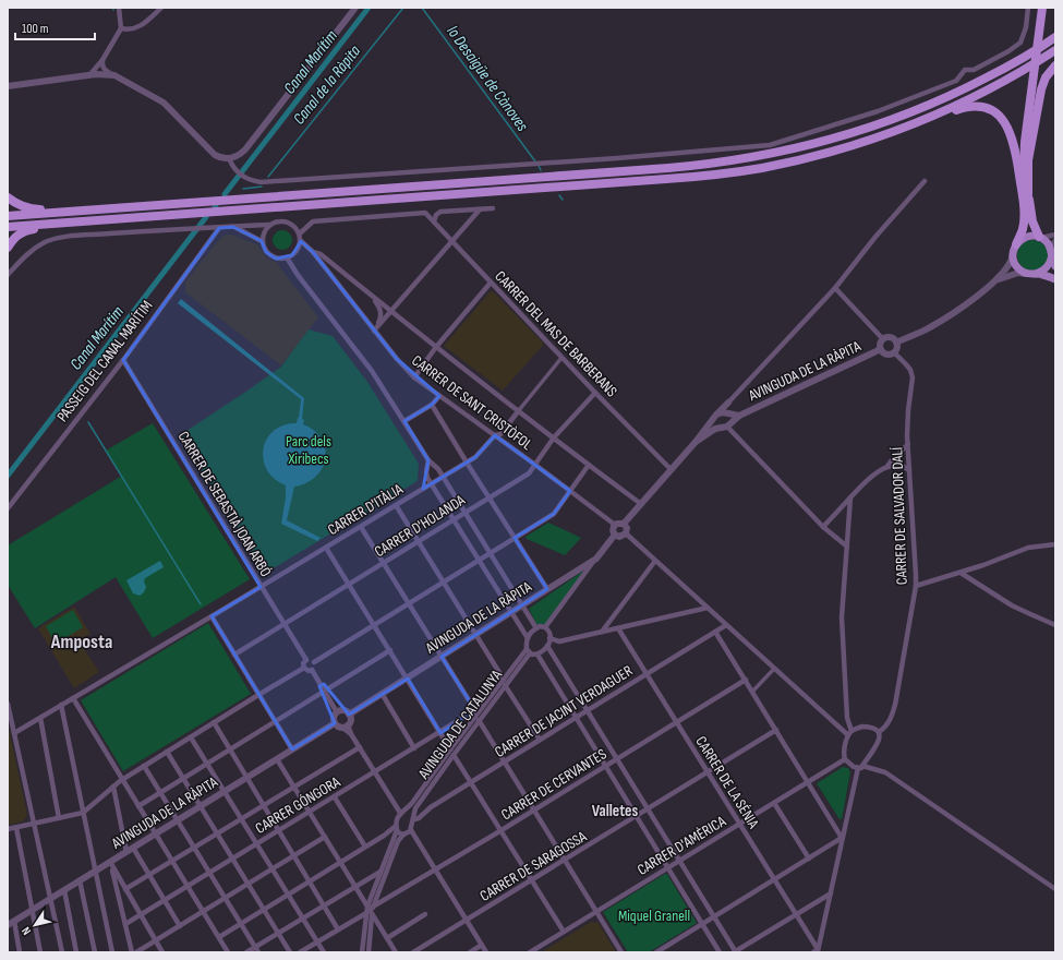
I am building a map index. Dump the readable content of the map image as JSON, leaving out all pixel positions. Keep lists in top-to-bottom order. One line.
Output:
{"streets":{"street":["CARRER DEL MAS DE BARBERANS","PASSEIG DEL CANAL MARÍTIM","AVINGUDA DE LA RÀPITA","CARRER DE SANT CRISTÒFOL","CARRER DE SEBASTIÀ JOAN ARBÓ","CARRER D'ITÀLIA","CARRER DE SALVADOR DALÍ","CARRER D'HOLANDA","CARRER DE JACINT VERDAGUER","AVINGUDA DE CATALUNYA","CARRER DE LA SÉNIA","CARRER DE CERVANTES","CARRER GÓNGORA","CARRER D'AMÈRICA","CARRER DE SARAGOSSA"]},"crossings":[["CARRER DEL MAS DE BARBERANS","CARRER DE SANT CRISTÒFOL"],["CARRER DEL MAS DE BARBERANS","CARRER D'HOLANDA"],["PASSEIG DEL CANAL MARÍTIM","CARRER DE SEBASTIÀ JOAN ARBÓ"],["AVINGUDA DE LA RÀPITA","CARRER DE SANT CRISTÒFOL"],["AVINGUDA DE LA RÀPITA","CARRER DE SALVADOR DALÍ"],["CARRER DE SANT CRISTÒFOL","CARRER D'ITÀLIA"],["CARRER DE SANT CRISTÒFOL","CARRER D'HOLANDA"],["CARRER DE SEBASTIÀ JOAN ARBÓ","CARRER D'ITÀLIA"],["CARRER DE SEBASTIÀ JOAN ARBÓ","CARRER D'HOLANDA"],["CARRER DE SALVADOR DALÍ","CARRER D'AMÈRICA"],["CARRER DE JACINT VERDAGUER","AVINGUDA DE CATALUNYA"],["CARRER DE JACINT VERDAGUER","CARRER DE LA SÉNIA"],["AVINGUDA DE CATALUNYA","CARRER GÓNGORA"],["CARRER DE LA SÉNIA","CARRER DE CERVANTES"],["CARRER DE LA SÉNIA","CARRER D'AMÈRICA"],["CARRER DE LA SÉNIA","CARRER DE SARAGOSSA"]],"districts":["Amposta","Valletes"],"water":["Canal Marítim","lo Desaigüe de Cànoves","Canal de la Ràpita"],"parks":["Parc dels Xiribecs","Miquel Granell"],"scale_bar":"100 m","north":"bottom left"}
